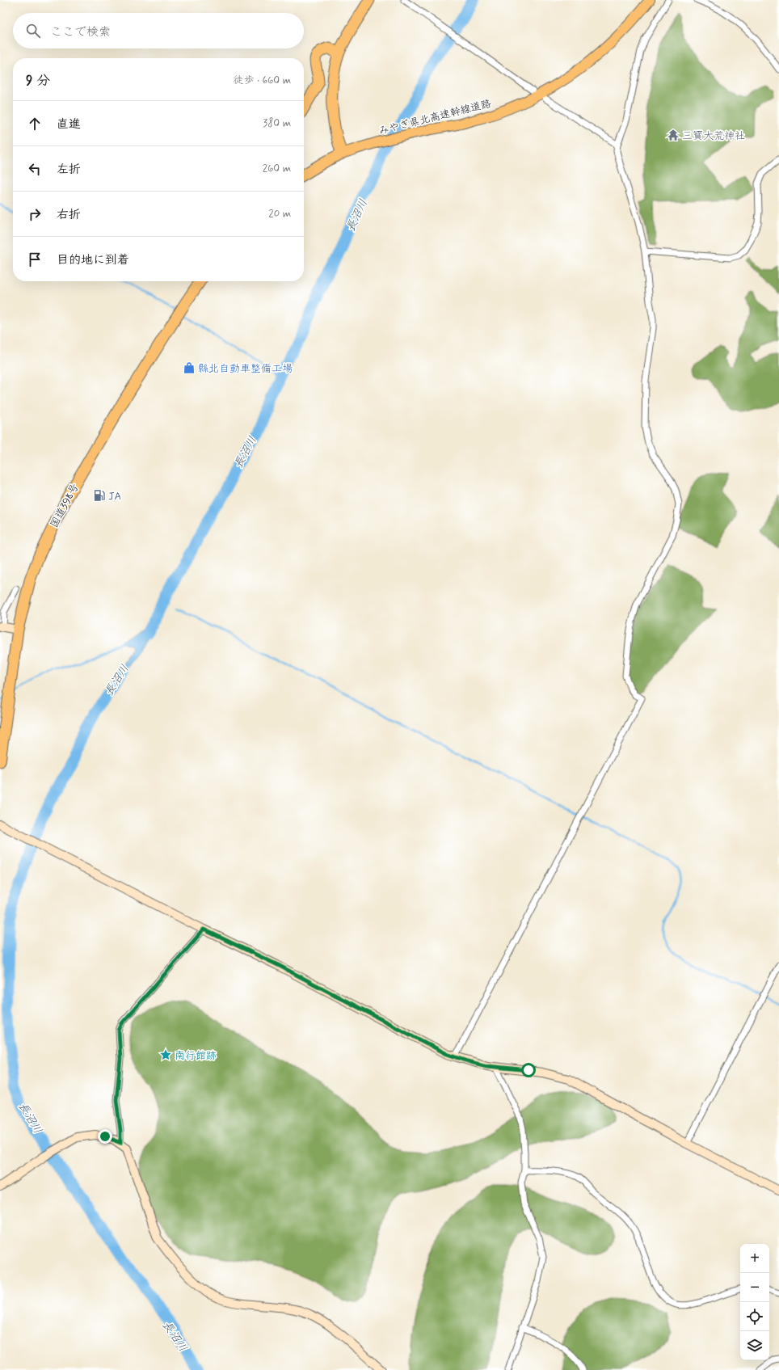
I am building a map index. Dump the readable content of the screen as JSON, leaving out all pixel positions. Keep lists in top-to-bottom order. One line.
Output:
{"streets":{"highway":["国道398号"],"main road":["みやぎ県北高速幹線道路"]},"water":["長沼川"],"places":{"temple":["三寳大荒神社"],"shop":["縣北自動車整備工場"],"fuel station":["JA"],"place":["南行館跡"]},"page":{"search":"ここで検索","heading":["9 分","徒歩 · 660 m"],"list":[["直進","380 m"],["左折","260 m"],["右折","20 m"],"目的地に到着"],"map_buttons":["+","−"]}}
